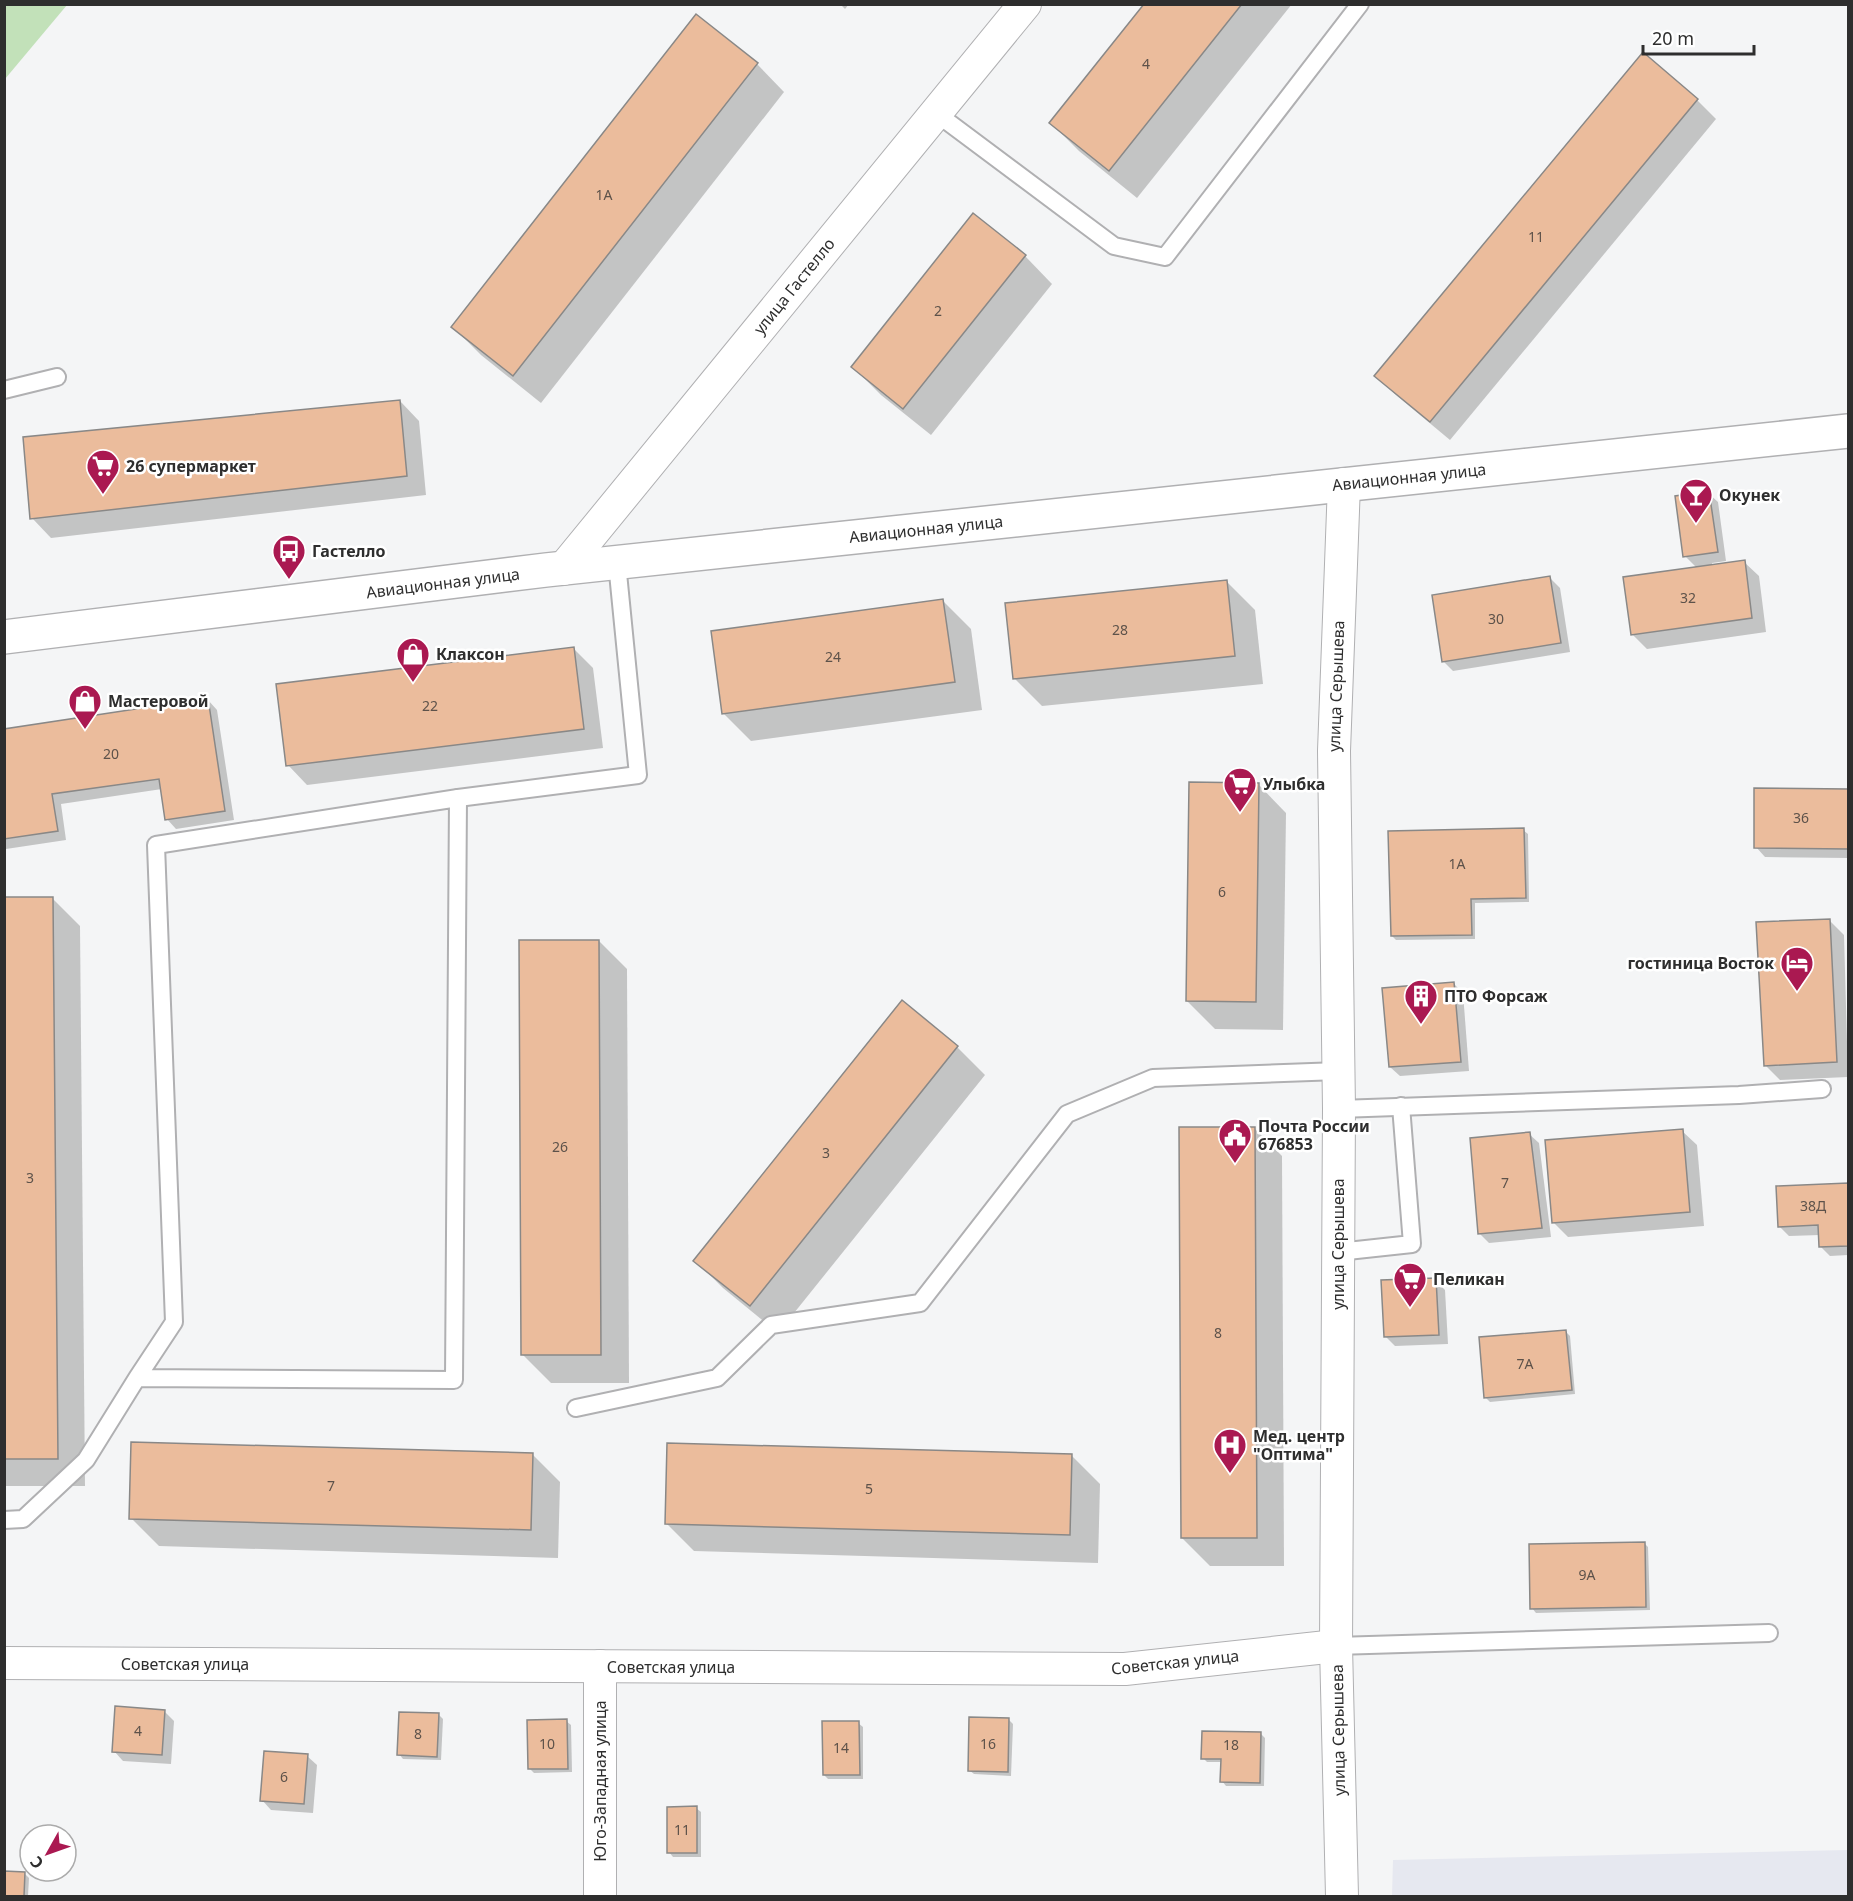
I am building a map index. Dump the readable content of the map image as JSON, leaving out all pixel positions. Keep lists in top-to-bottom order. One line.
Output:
{"streets":{"street":["улица Гастелло","Авиационная улица","улица Серышева","Советская улица","Юго-Западная улица"]},"crossings":[["улица Гастелло","Авиационная улица"],["Авиационная улица","улица Серышева"],["улица Серышева","Советская улица"],["Советская улица","Юго-Западная улица"]],"places":{"supermarket":["26 супермаркет","Улыбка","Пеликан"],"bar":["Окунек"],"bus stop":["Гастелло"],"shop":["Клаксон","Мастеровой"],"hotel":["гостиница Восток"],"building":["ПТО Форсаж"],"public building":["Почта России 676853"],"hospital":["Мед. центр \"Оптима\""]},"house_numbers":["4","1А","11","2","32","30","28","24","22","20","36","1А","6","26","3","3","7","38Д","8","7А","7","5","9А","4","8","10","16","18","14","6","11"],"scale_bar":"20 m","north":"bottom left"}
